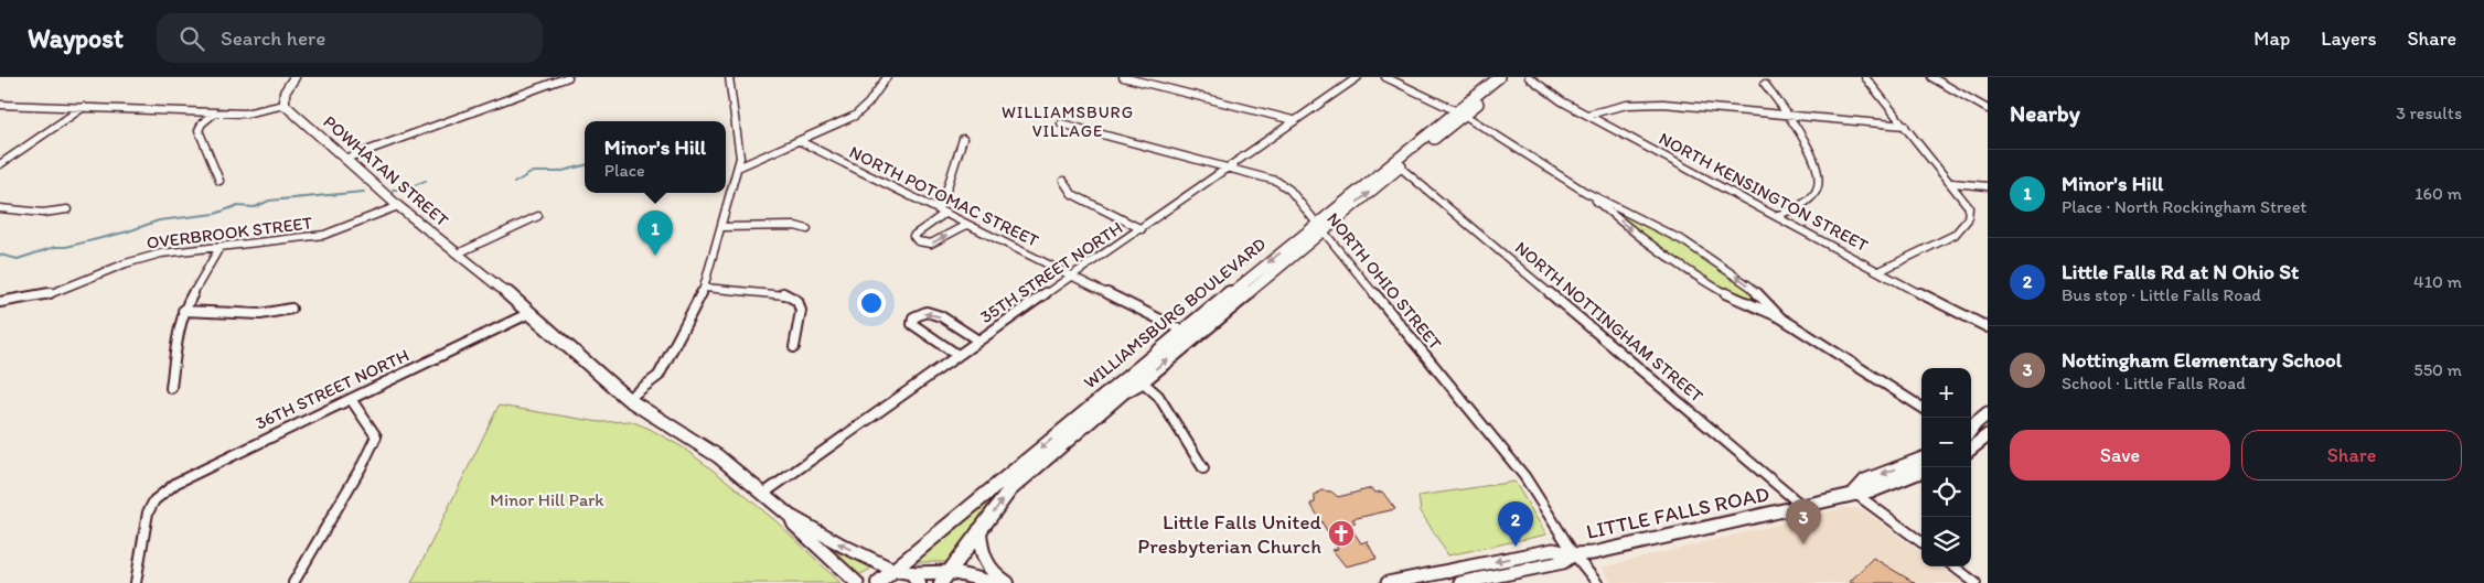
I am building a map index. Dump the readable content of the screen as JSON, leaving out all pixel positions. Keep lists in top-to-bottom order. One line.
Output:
{"streets":{"main road":["WILLIAMSBURG BOULEVARD"],"street":["POWHATAN STREET","NORTH KENSINGTON STREET","NORTH POTOMAC STREET","OVERBROOK STREET","35TH STREET NORTH","NORTH OHIO STREET","NORTH NOTTINGHAM STREET","36TH STREET NORTH","LITTLE FALLS ROAD"]},"crossings":[["POWHATAN STREET","OVERBROOK STREET"],["POWHATAN STREET","35TH STREET NORTH"],["POWHATAN STREET","36TH STREET NORTH"],["NORTH POTOMAC STREET","35TH STREET NORTH"],["NORTH POTOMAC STREET","WILLIAMSBURG BOULEVARD"],["35TH STREET NORTH","NORTH OHIO STREET"],["NORTH OHIO STREET","WILLIAMSBURG BOULEVARD"],["NORTH OHIO STREET","LITTLE FALLS ROAD"],["WILLIAMSBURG BOULEVARD","NORTH NOTTINGHAM STREET"],["NORTH NOTTINGHAM STREET","LITTLE FALLS ROAD"]],"districts":["WILLIAMSBURG VILLAGE"],"parks":["Minor Hill Park"],"places":{"church":["Little Falls United Presbyterian Church"]},"page":{"header":"Waypost","search":"Search here","nav":["Map","Layers","Share"],"heading":["Nearby","3 results"],"popup":["Minor's Hill","Place"],"list":[{"mark":"1","name":"Minor's Hill","note":"Place · North Rockingham Street","value":"160 m"},{"mark":"2","name":"Little Falls Rd at N Ohio St","note":"Bus stop · Little Falls Road","value":"410 m"},{"mark":"3","name":"Nottingham Elementary School","note":"School · Little Falls Road","value":"550 m"}],"pins":["1","3","2"],"map_buttons":["+","−"],"buttons":["Save","Share"]}}
